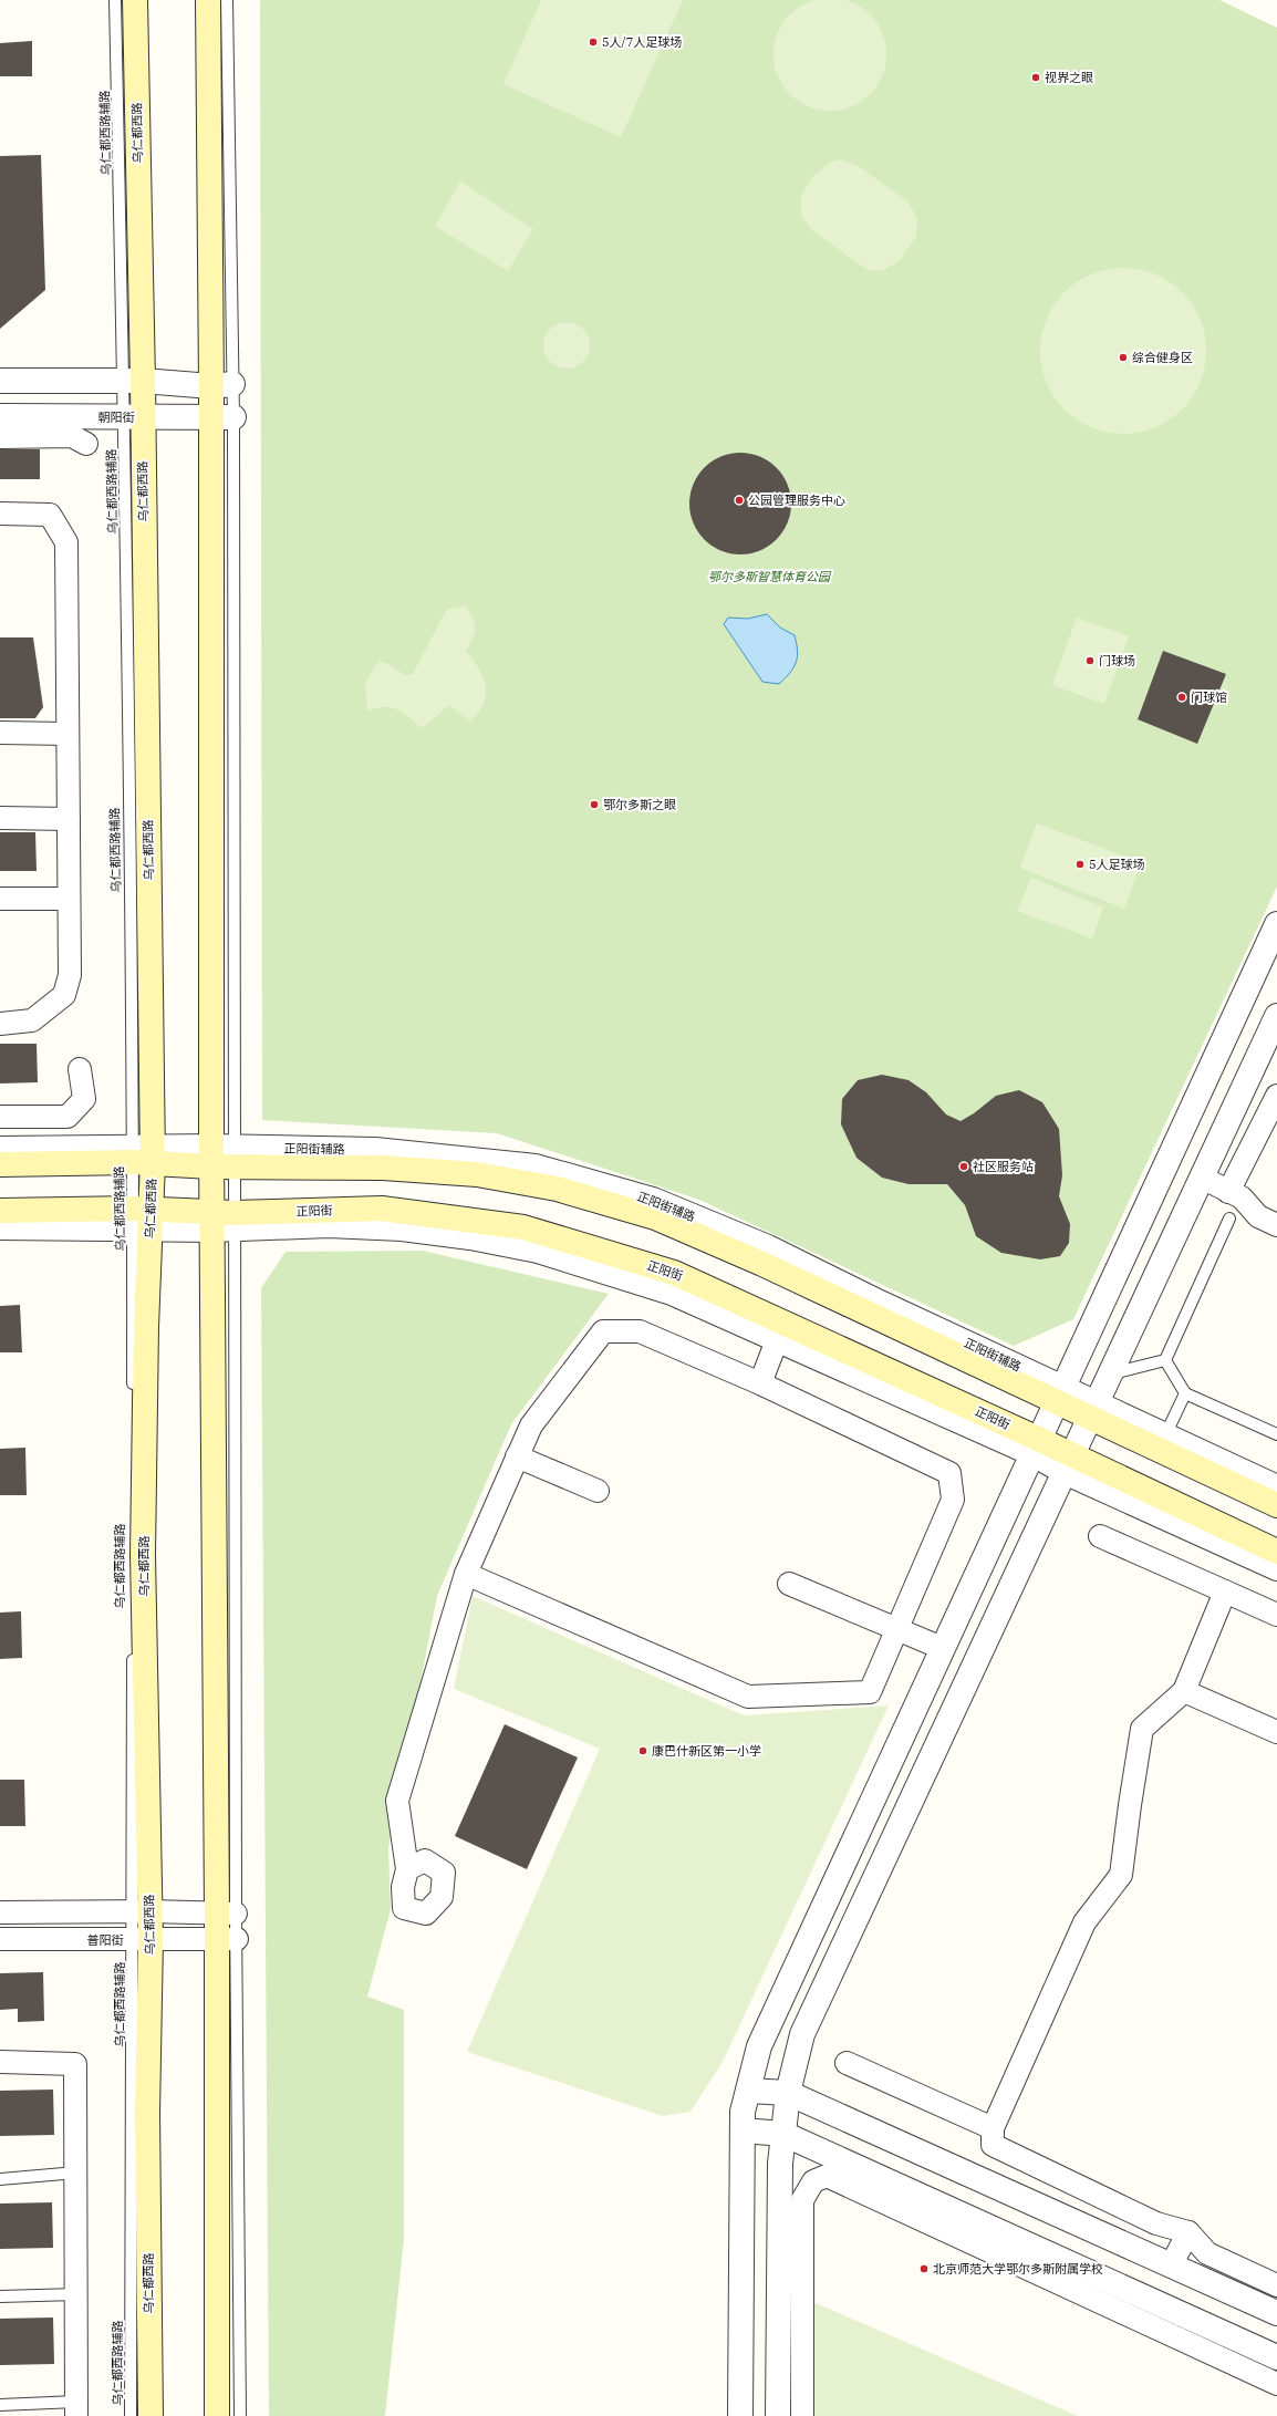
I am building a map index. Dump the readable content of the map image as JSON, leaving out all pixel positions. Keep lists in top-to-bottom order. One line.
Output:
{"streets":{"main road":["乌仁都西路","正阳街"],"street":["朝阳街","普阳街"],"lane":["乌仁都西路辅路"]},"crossings":[["乌仁都西路辅路","乌仁都西路"],["乌仁都西路辅路","正阳街"],["乌仁都西路辅路","普阳街"],["乌仁都西路","朝阳街"],["乌仁都西路","正阳街"],["乌仁都西路","普阳街"]],"parks":["鄂尔多斯智慧体育公园"],"places":["5人/7人足球场","视界之眼","综合健身区","公园管理服务中心","门球场","门球馆","鄂尔多斯之眼","5人足球场","社区服务站","康巴什新区第一小学","北京师范大学鄂尔多斯附属学校"]}
